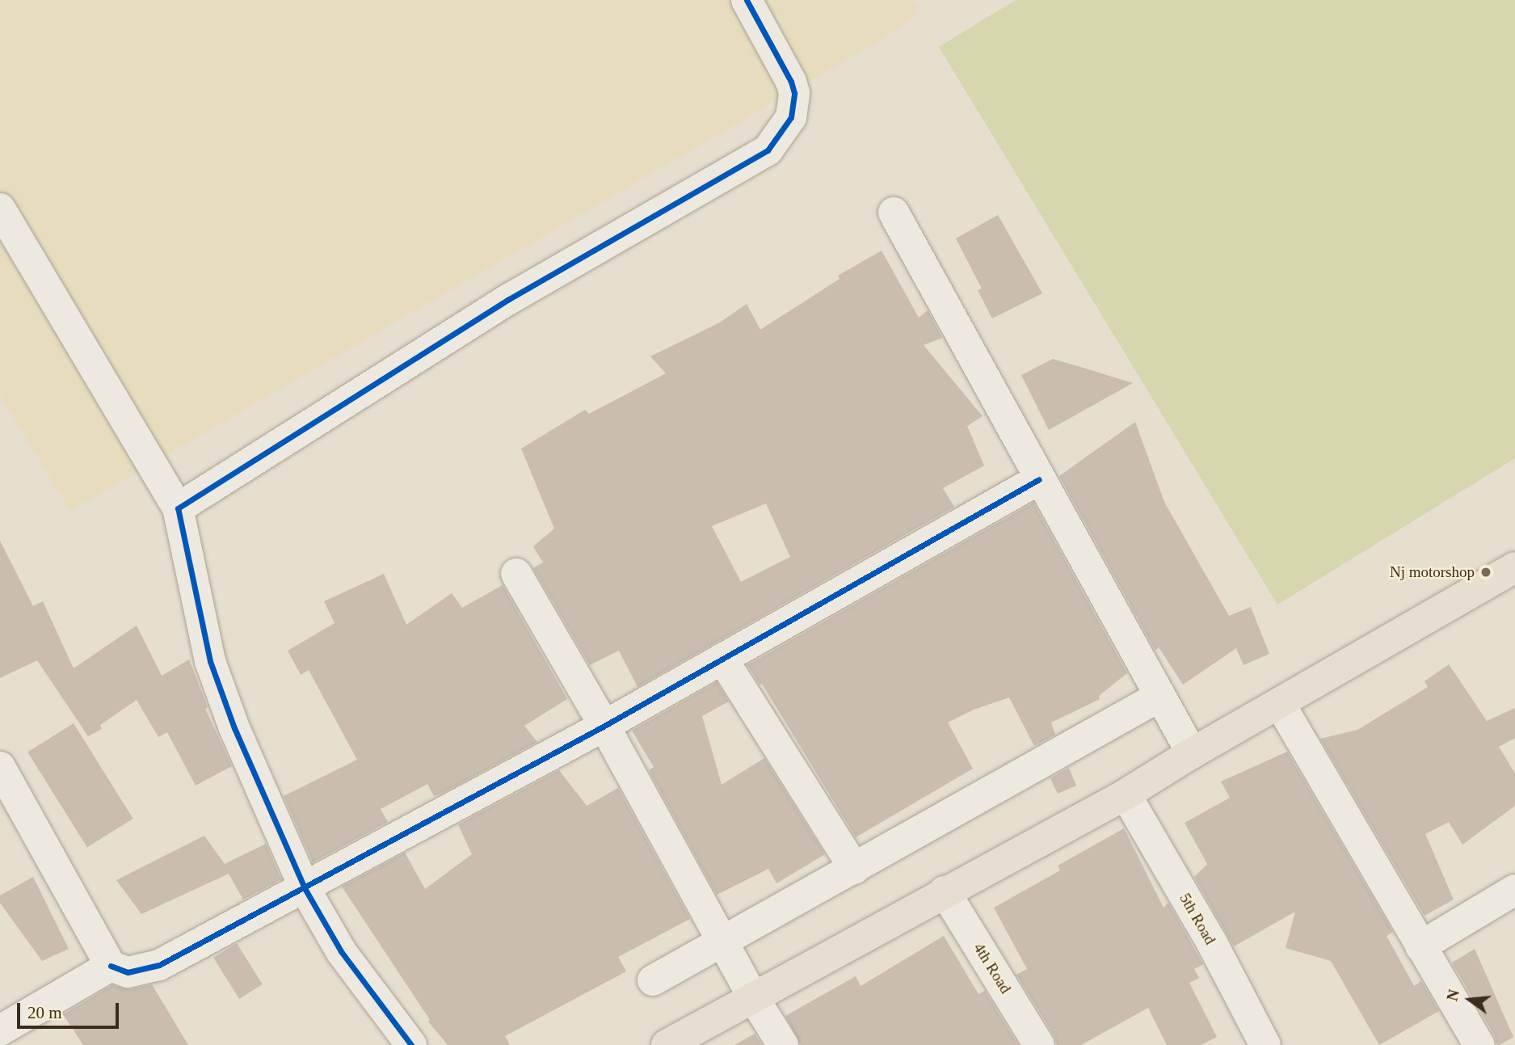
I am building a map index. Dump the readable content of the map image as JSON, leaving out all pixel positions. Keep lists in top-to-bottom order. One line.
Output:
{"streets":{"street":["5th Road","4th Road"]},"places":["Nj motorshop"],"scale_bar":"20 m","north":"left"}
